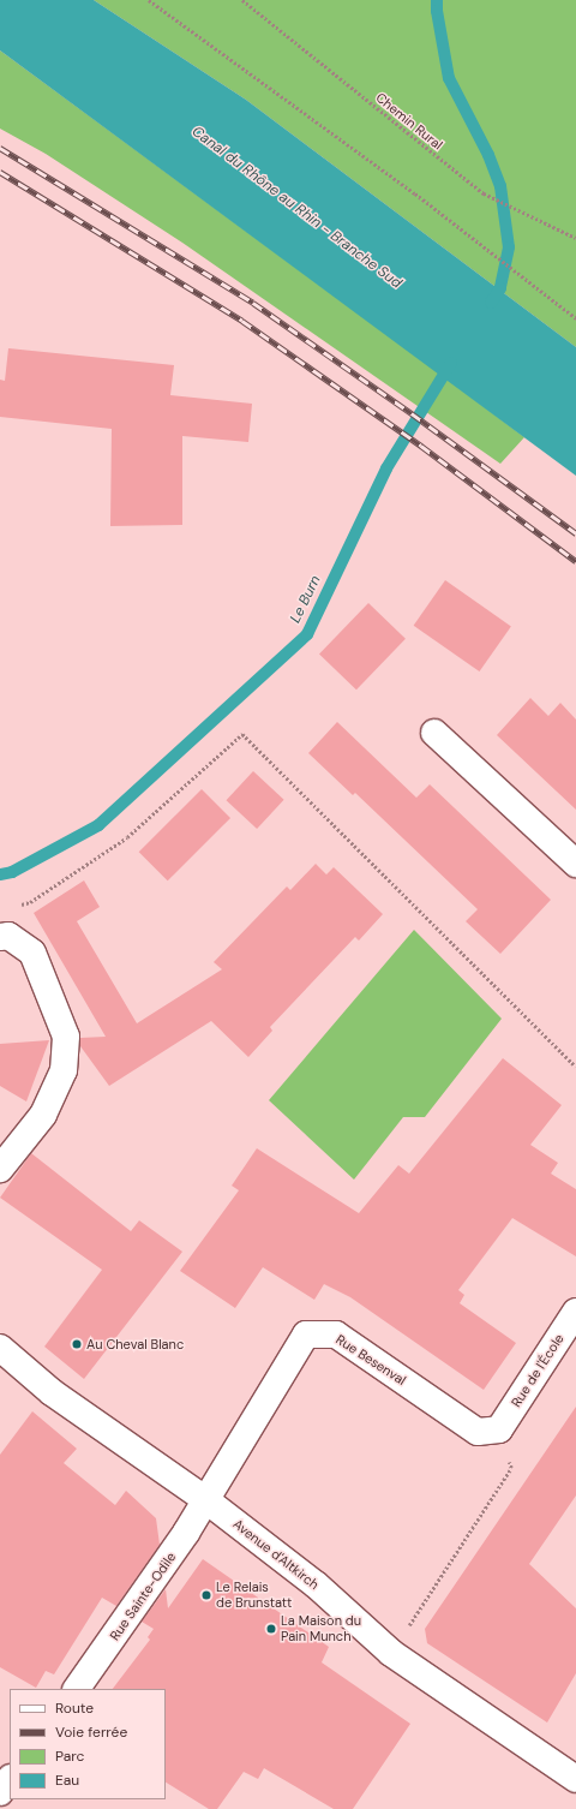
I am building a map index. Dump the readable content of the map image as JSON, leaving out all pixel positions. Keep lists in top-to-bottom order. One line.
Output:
{"streets":{"street":["Rue Besenval","Rue de l'École","Avenue d'Altkirch","Rue Sainte-Odile"],"path":["Chemin Rural"]},"crossings":[["Rue Besenval","Rue de l'École"],["Rue Besenval","Avenue d'Altkirch"],["Rue Besenval","Rue Sainte-Odile"],["Avenue d'Altkirch","Rue Sainte-Odile"]],"water":["Canal du Rhône au Rhin - Branche Sud","Le Burn"],"places":["Au Cheval Blanc","Le Relais de Brunstatt","La Maison du Pain Munch"],"legend":["Route","Voie ferrée","Parc","Eau"]}
